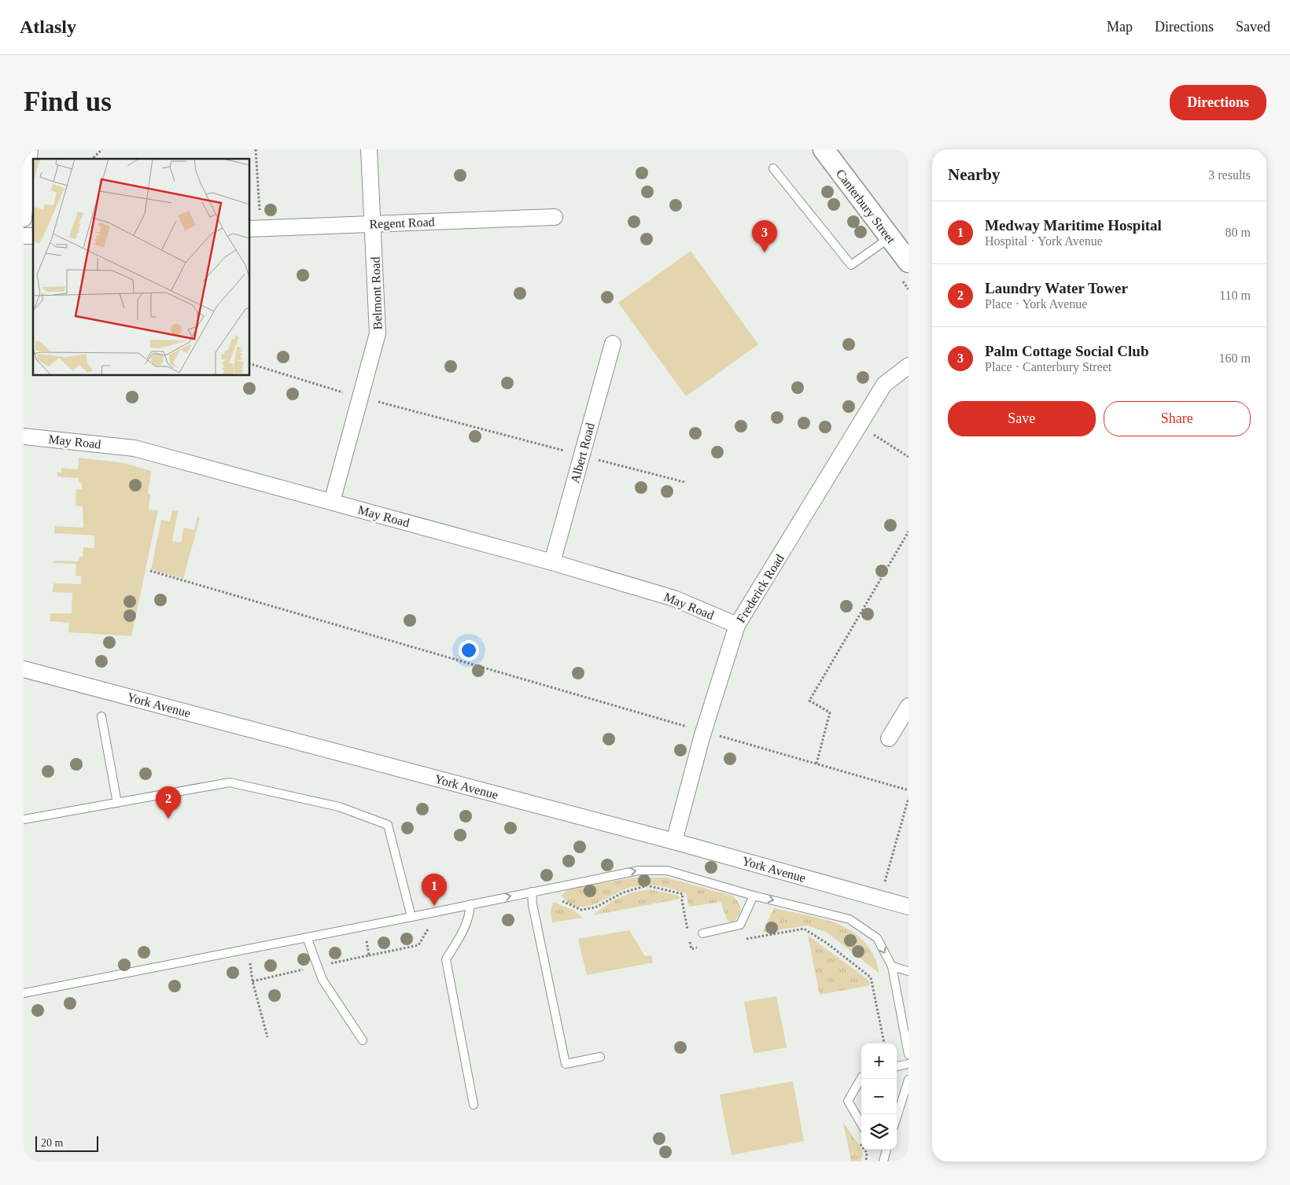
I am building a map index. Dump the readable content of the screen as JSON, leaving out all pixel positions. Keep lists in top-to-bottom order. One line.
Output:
{"streets":{"street":["Canterbury Street","Regent Road","Belmont Road","May Road","Albert Road","Frederick Road","York Avenue"]},"crossings":[["Regent Road","Belmont Road"],["Belmont Road","May Road"],["May Road","Albert Road"],["May Road","Frederick Road"],["Frederick Road","York Avenue"]],"scale_bar":"20 m","page":{"header":"Atlasly","nav":["Map","Directions","Saved"],"buttons":["Directions",["Save","Share"]],"title":"Find us","heading":["Nearby","3 results"],"list":[{"mark":"1","name":"Medway Maritime Hospital","note":"Hospital · York Avenue","value":"80 m"},{"mark":"2","name":"Laundry Water Tower","note":"Place · York Avenue","value":"110 m"},{"mark":"3","name":"Palm Cottage Social Club","note":"Place · Canterbury Street","value":"160 m"}],"pins":["3","2","1"],"map_buttons":["+","−"],"scale":"20 m"}}
